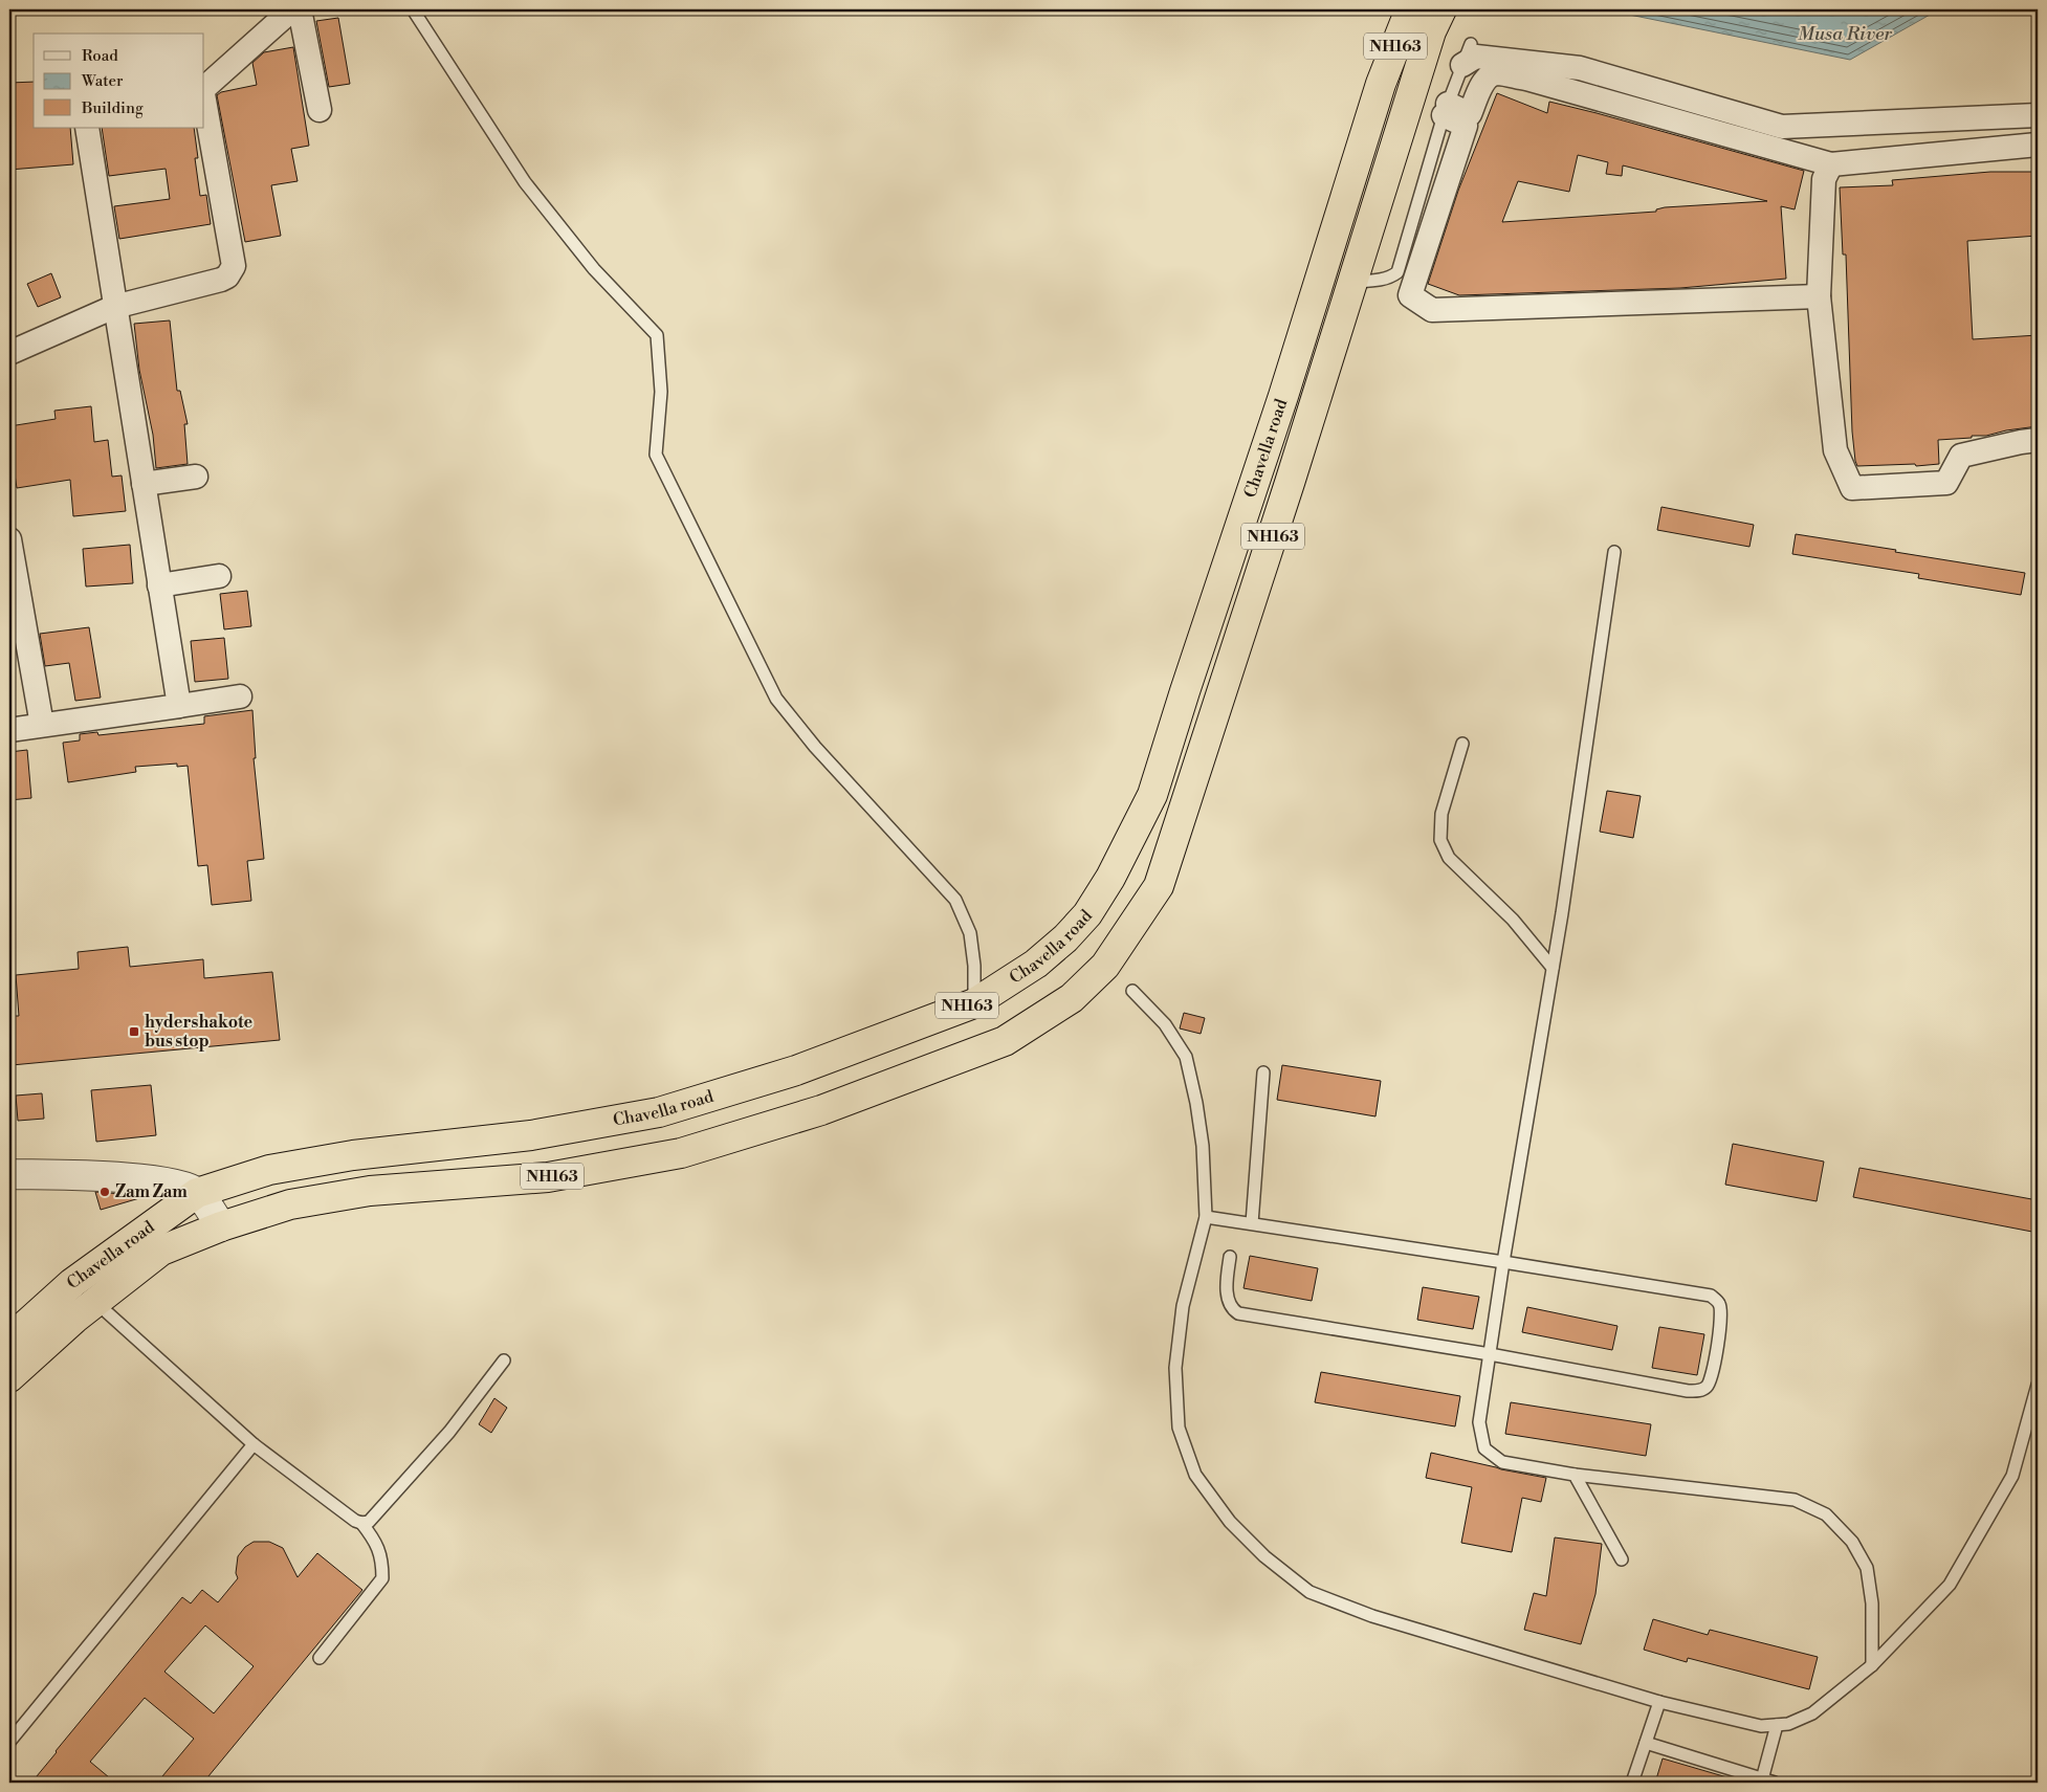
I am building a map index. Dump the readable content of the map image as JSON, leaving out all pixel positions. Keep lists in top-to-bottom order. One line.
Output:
{"streets":{"highway":["NH163","Chavella road"]},"water":["Musa River"],"places":{"transit":["hydershakote bus stop"],"other":["Zam Zam"]},"legend":["Road","Water","Building"]}
